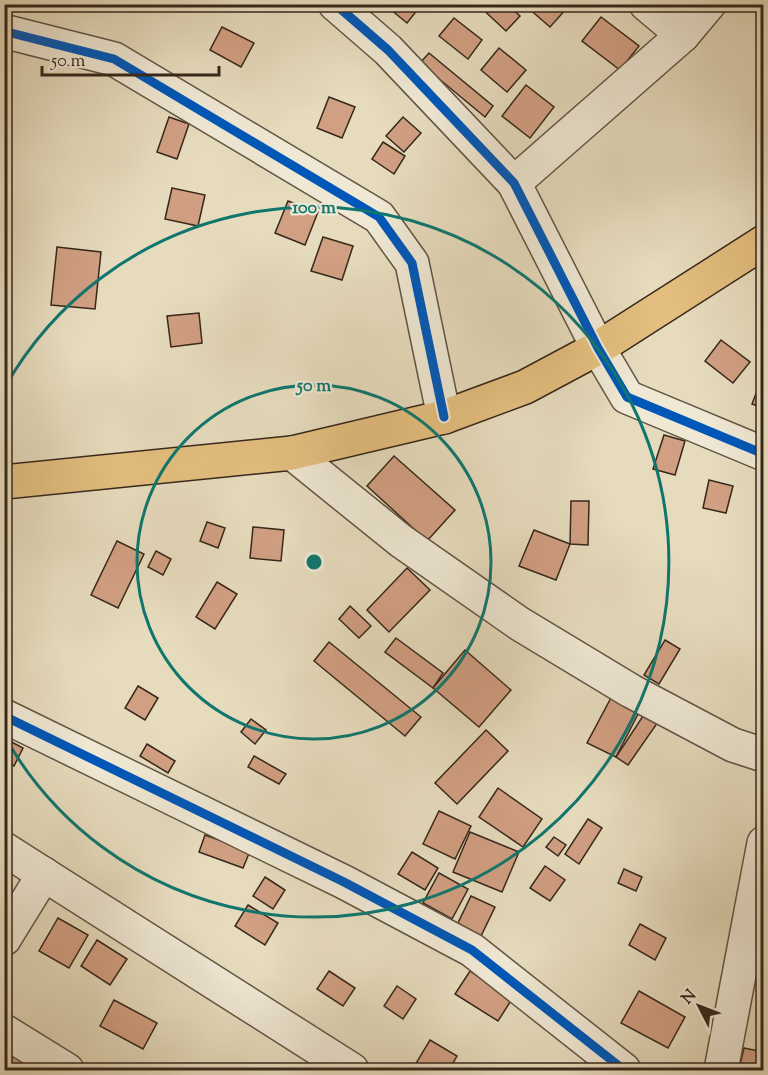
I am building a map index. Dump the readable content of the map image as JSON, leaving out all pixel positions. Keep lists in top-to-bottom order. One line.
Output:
{"scale_bar":"50 m","north":"top left","rings":["100 m","50 m"]}
